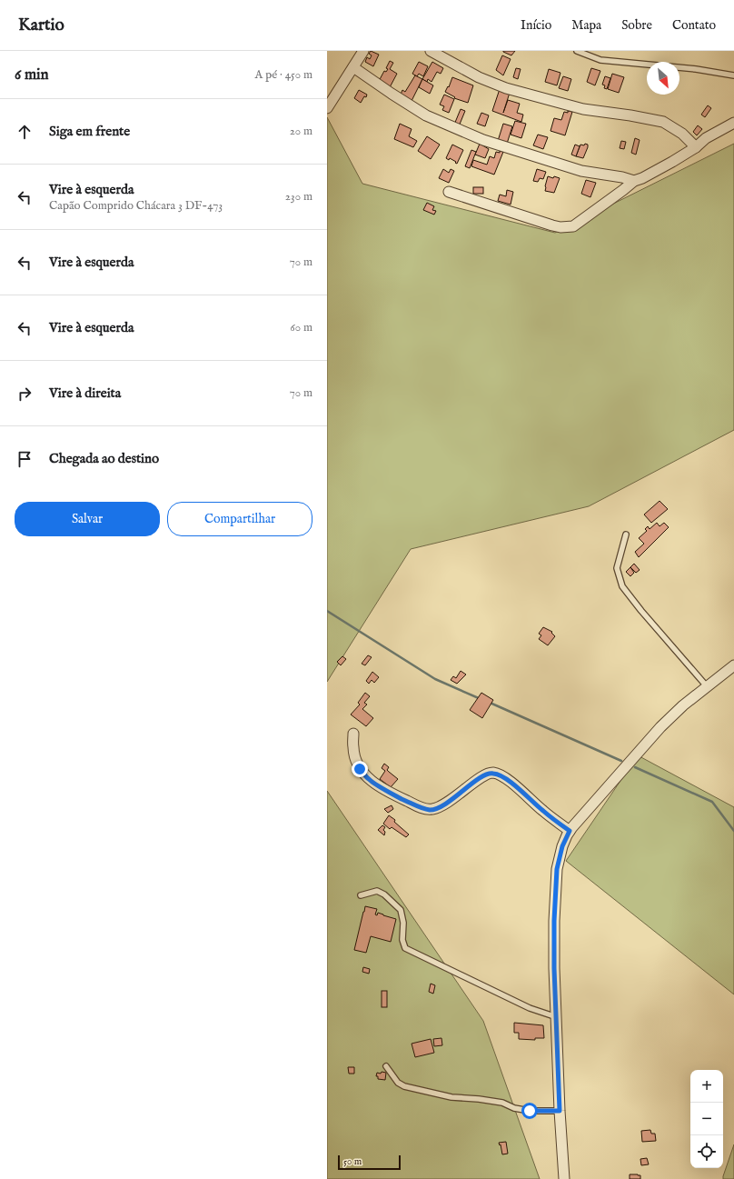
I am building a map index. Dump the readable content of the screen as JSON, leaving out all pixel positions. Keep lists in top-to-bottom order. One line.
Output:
{"scale_bar":"50 m","north":"bottom right","page":{"header":"Kartio","nav":["Início","Mapa","Sobre","Contato"],"heading":["6 min","A pé · 450 m"],"list":[["Siga em frente","20 m"],["Vire à esquerda","Capão Comprido Chácara 3 DF-473","230 m"],["Vire à esquerda","70 m"],["Vire à esquerda","60 m"],["Vire à direita","70 m"],"Chegada ao destino"],"buttons":["Salvar","Compartilhar"],"map_buttons":["+","−"],"scale":"50 m"}}
